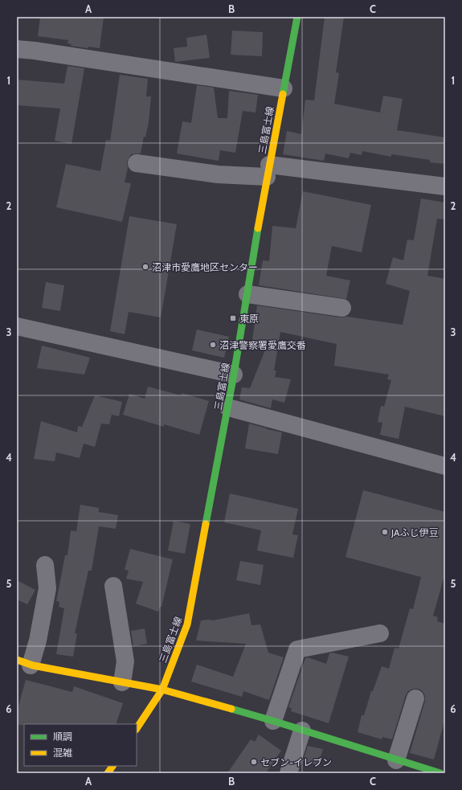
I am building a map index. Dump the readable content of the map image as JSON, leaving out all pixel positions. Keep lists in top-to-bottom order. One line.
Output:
{"streets":{"main road":["三島富士線"]},"places":{"other":["沼津市愛鷹地区センター","沼津警察署愛鷹交番","JAふじ伊豆","セブン-イレブン"],"transit":["東原"]},"legend":["順調","混雑"],"grid":{"columns":["A","B","C"],"rows":["1","2","3","4","5","6"]}}
